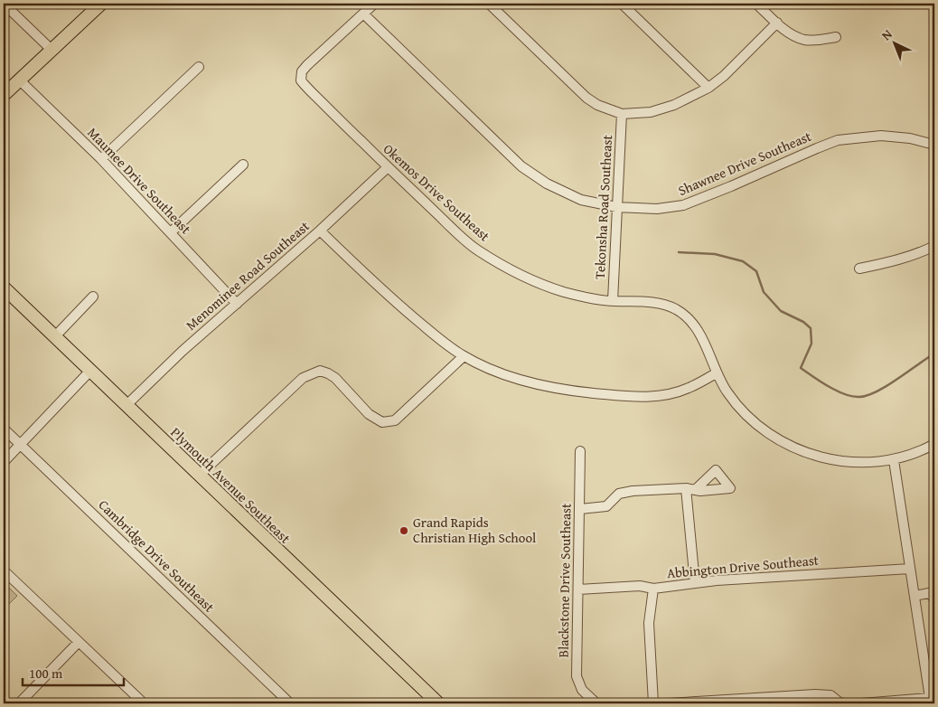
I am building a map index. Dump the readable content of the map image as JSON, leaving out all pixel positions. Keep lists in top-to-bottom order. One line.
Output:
{"streets":{"main road":["Plymouth Avenue Southeast"],"street":["Shawnee Drive Southeast","Maumee Drive Southeast","Okemos Drive Southeast","Tekonsha Road Southeast","Menominee Road Southeast","Cambridge Drive Southeast","Abbington Drive Southeast","Blackstone Drive Southeast"]},"crossings":[["Shawnee Drive Southeast","Okemos Drive Southeast"],["Shawnee Drive Southeast","Tekonsha Road Southeast"],["Maumee Drive Southeast","Menominee Road Southeast"],["Okemos Drive Southeast","Tekonsha Road Southeast"],["Okemos Drive Southeast","Menominee Road Southeast"],["Menominee Road Southeast","Plymouth Avenue Southeast"],["Abbington Drive Southeast","Blackstone Drive Southeast"]],"places":["Grand Rapids Christian High School"],"scale_bar":"100 m","north":"top left"}
